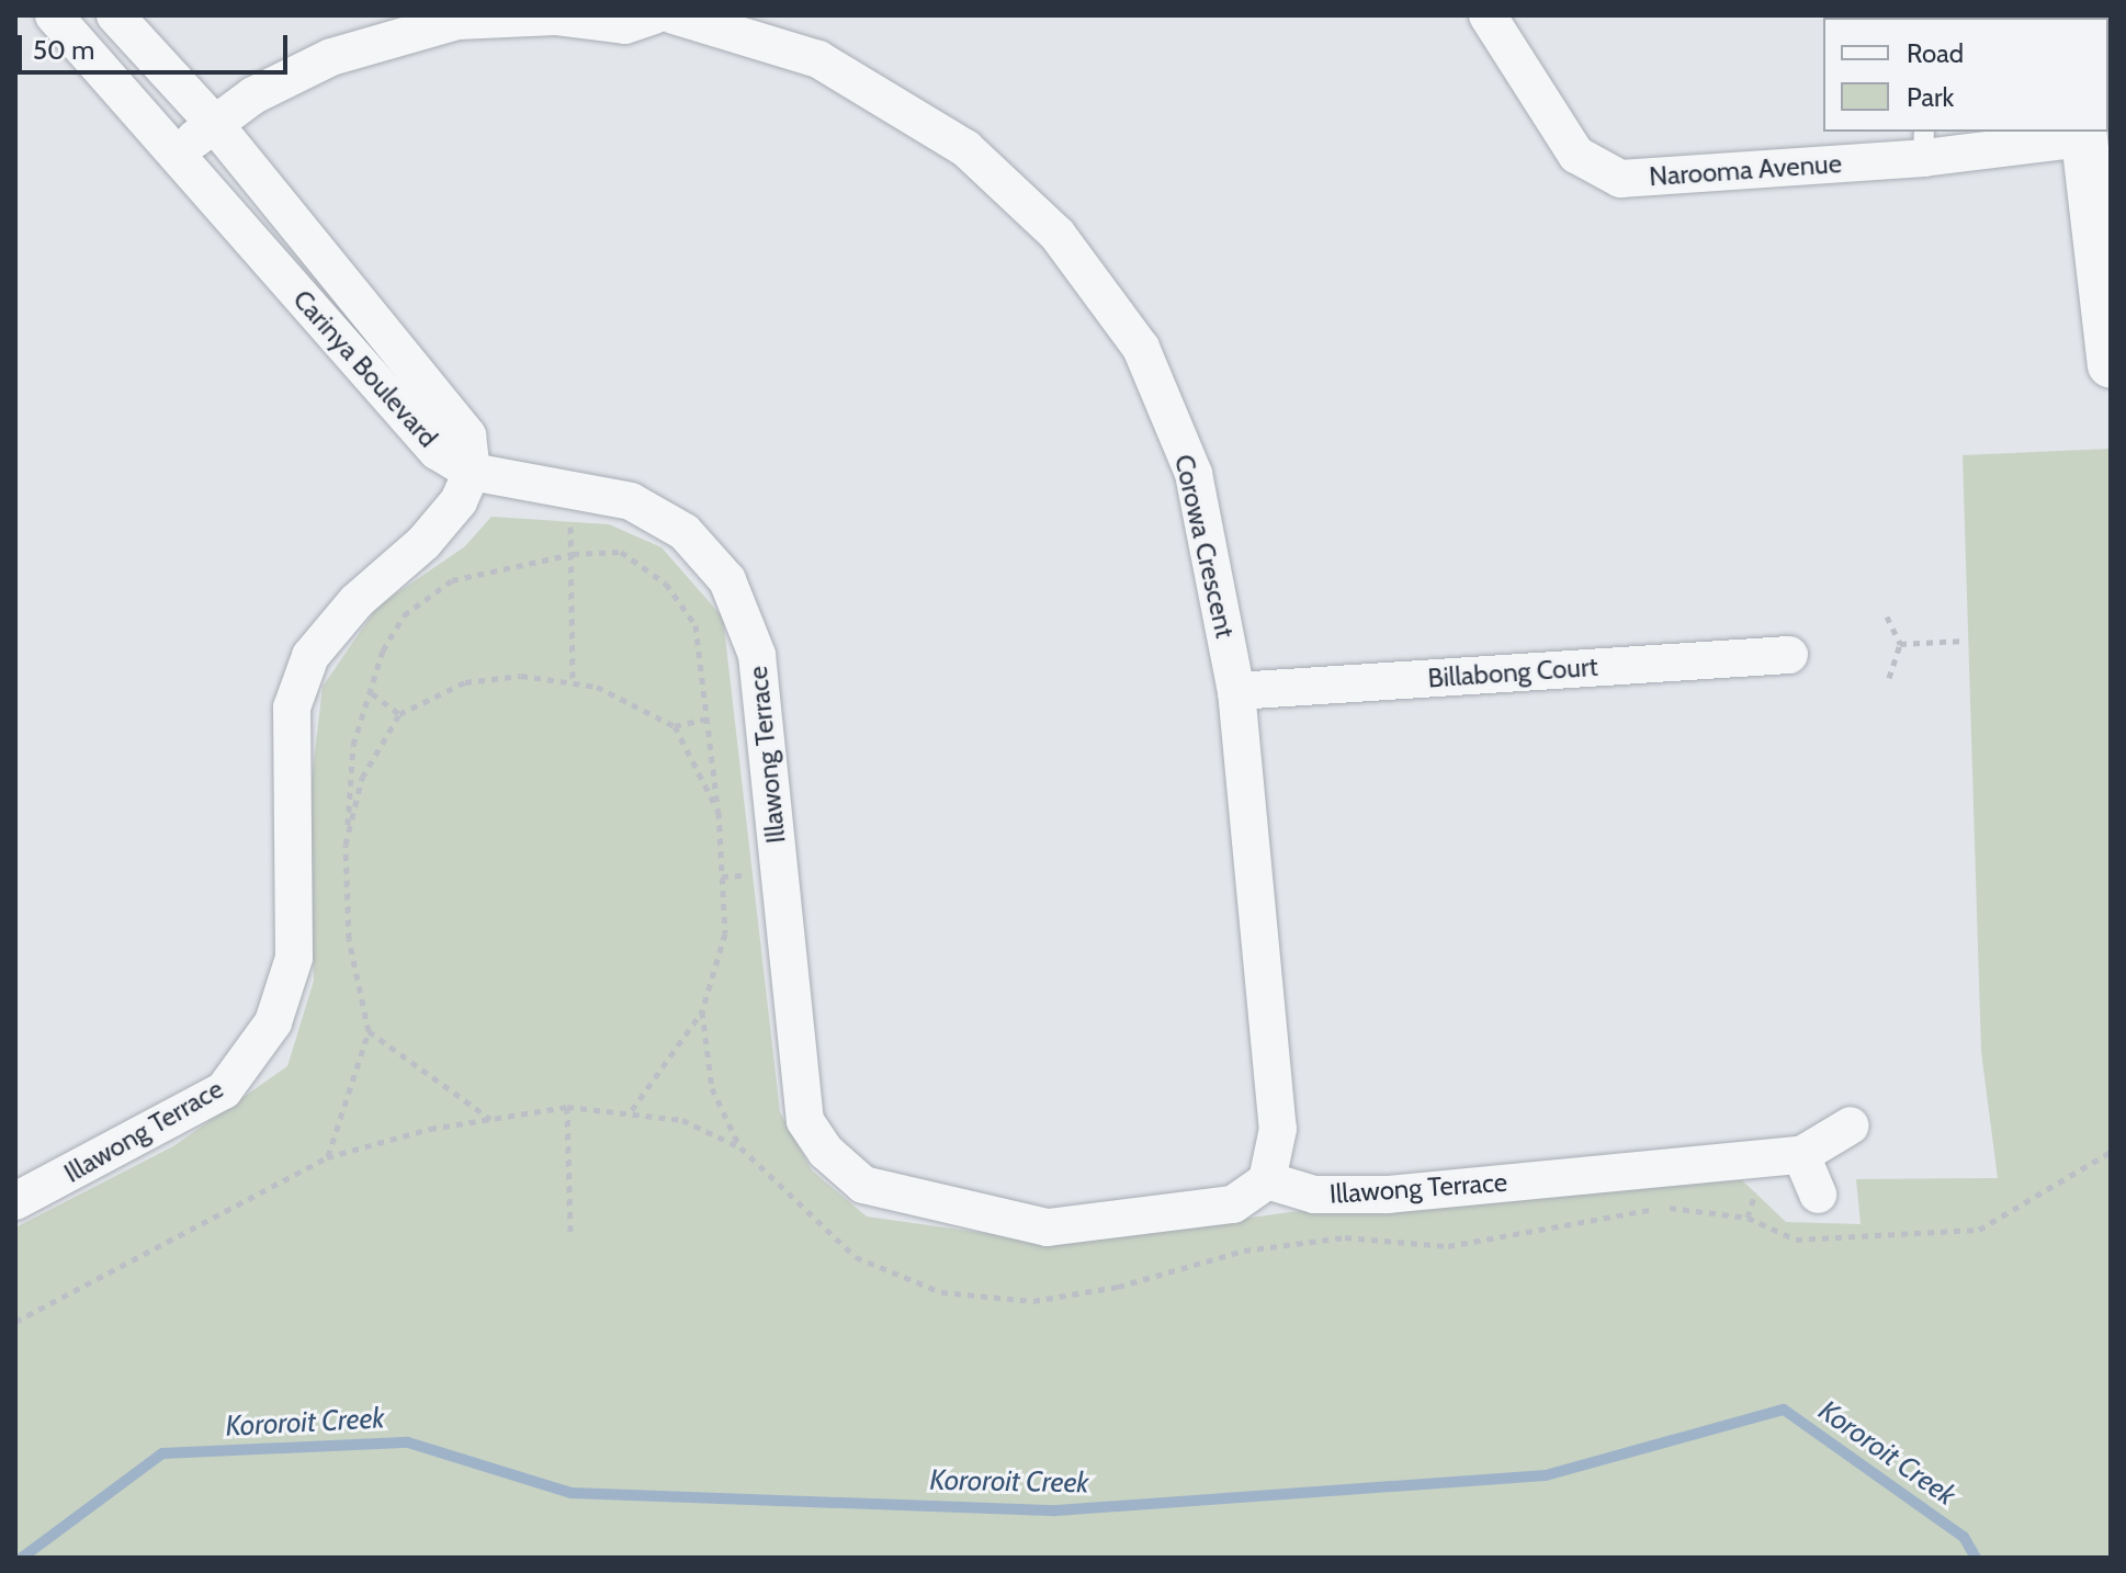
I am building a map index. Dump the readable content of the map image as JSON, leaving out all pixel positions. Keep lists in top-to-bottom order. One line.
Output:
{"streets":{"street":["Narooma Avenue","Carinya Boulevard","Corowa Crescent","Billabong Court","Illawong Terrace"]},"crossings":[["Carinya Boulevard","Illawong Terrace"],["Corowa Crescent","Billabong Court"],["Corowa Crescent","Illawong Terrace"]],"water":["Kororoit Creek"],"legend":["Road","Park"],"scale_bar":"50 m"}
